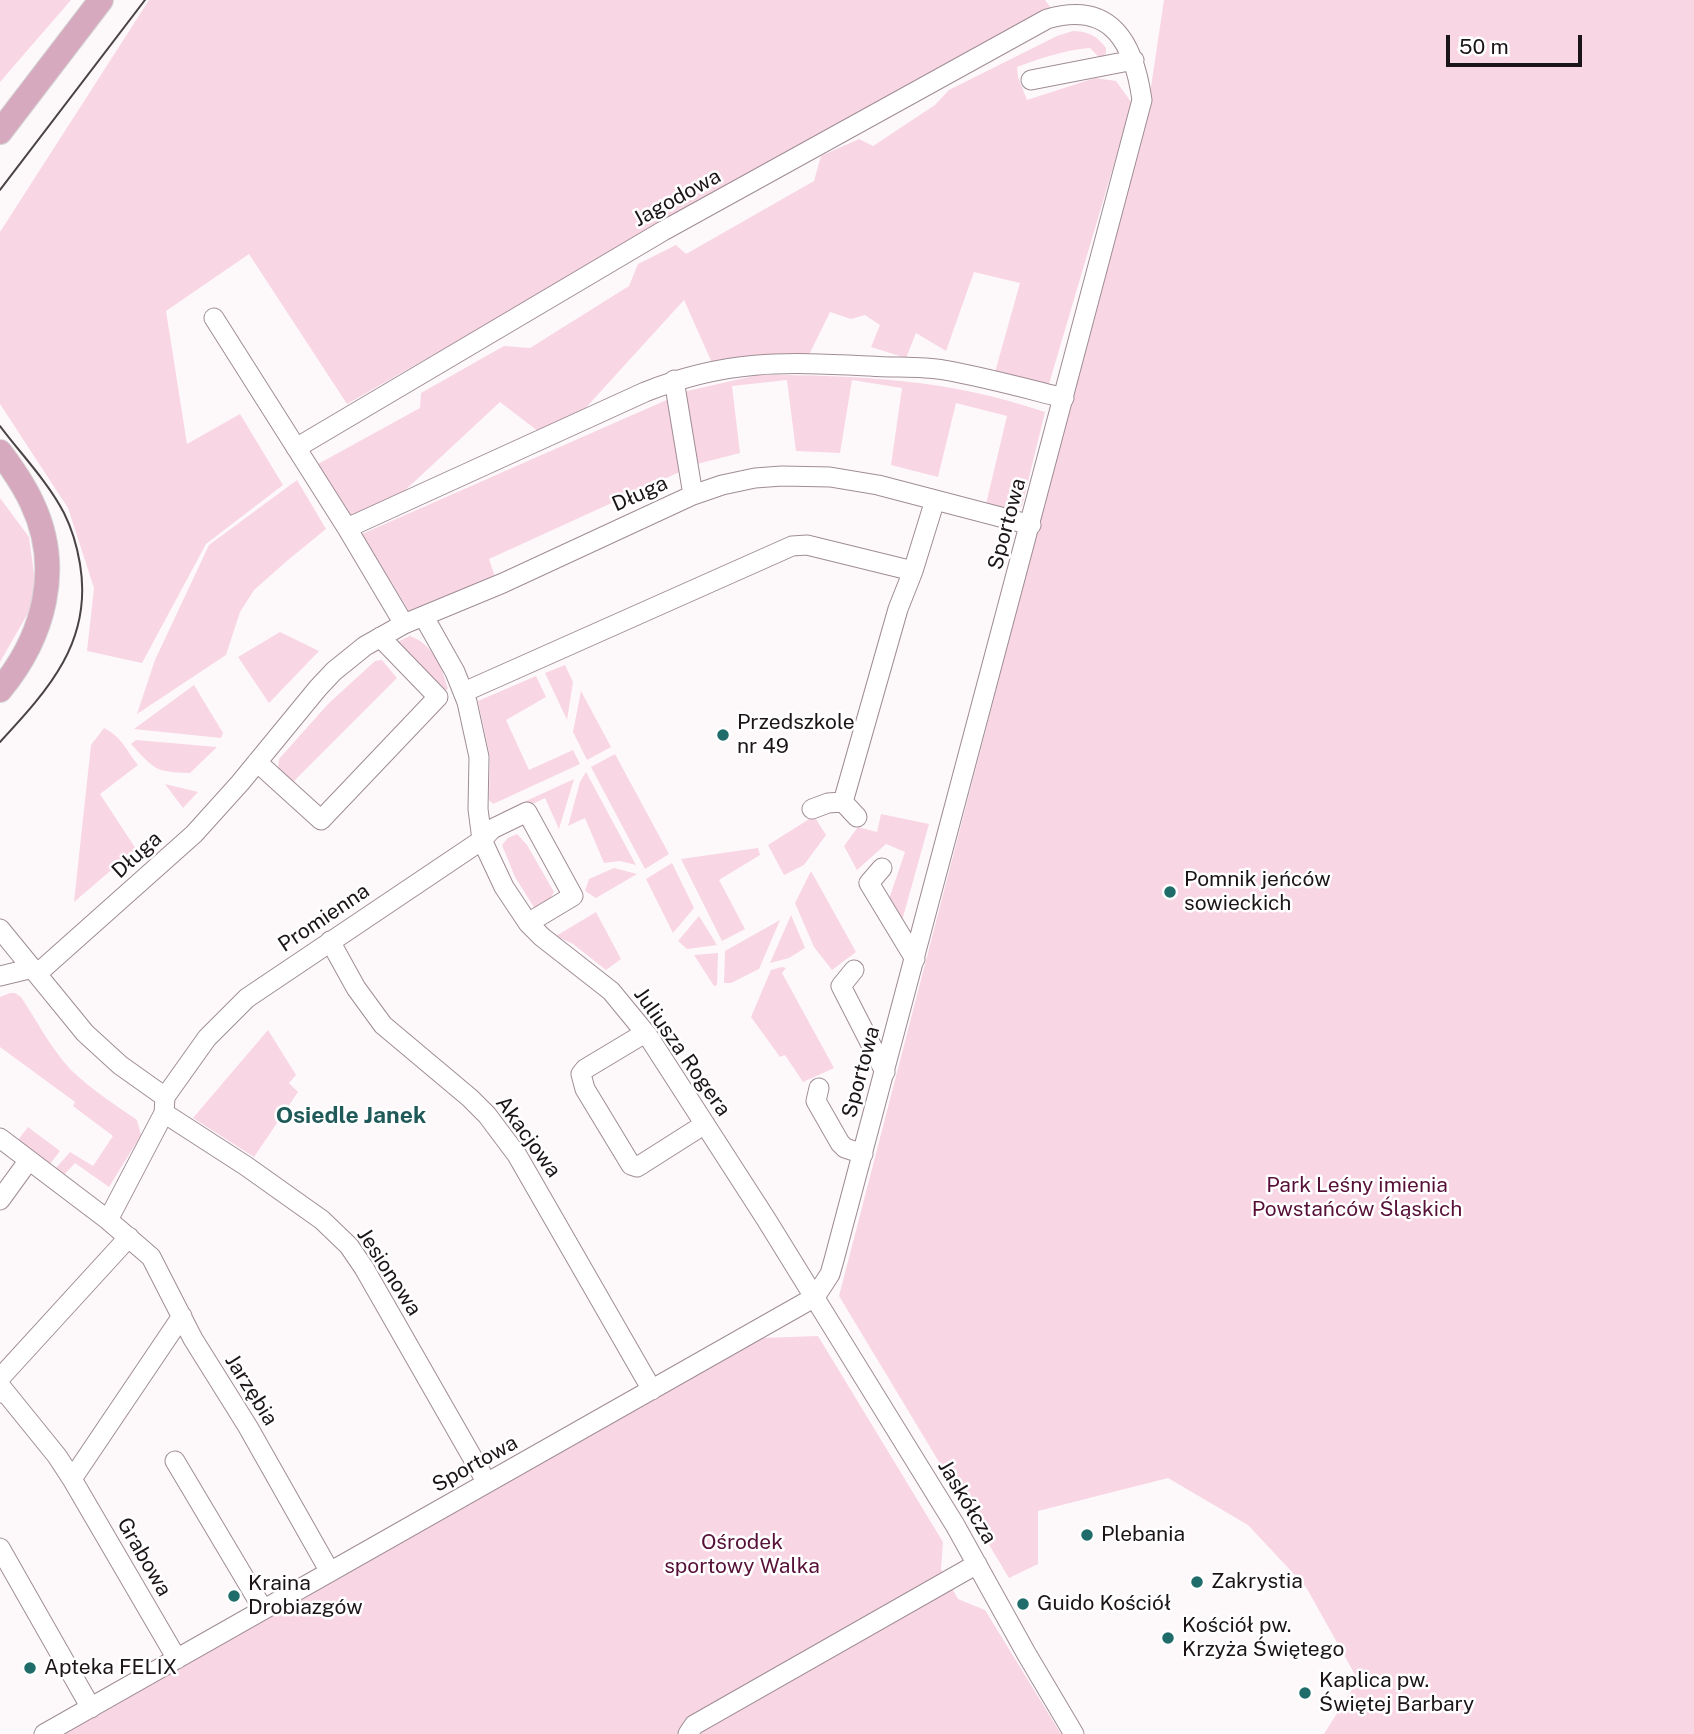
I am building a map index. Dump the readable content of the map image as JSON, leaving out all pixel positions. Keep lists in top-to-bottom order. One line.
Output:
{"streets":{"street":["Jagodowa","Długa","Sportowa","Promienna","Juliusza Rogera","Akacjowa","Jesionowa","Jarzębia","Jaskółcza","Grabowa"]},"crossings":[["Jagodowa","Sportowa"],["Długa","Sportowa"],["Długa","Juliusza Rogera"],["Długa","Jesionowa"],["Sportowa","Juliusza Rogera"],["Sportowa","Akacjowa"],["Sportowa","Jesionowa"],["Sportowa","Jarzębia"],["Sportowa","Jaskółcza"],["Sportowa","Grabowa"],["Promienna","Juliusza Rogera"],["Promienna","Akacjowa"],["Promienna","Jesionowa"],["Promienna","Jarzębia"],["Juliusza Rogera","Jaskółcza"]],"districts":["Osiedle Janek"],"parks":["Park Leśny imienia Powstańców Śląskich","Ośrodek sportowy Walka"],"places":["Przedszkole nr 49","Pomnik jeńców sowieckich","Plebania","Zakrystia","Kraina Drobiazgów","Guido Kościół","Kościół pw. Krzyża Świętego","Apteka FELIX","Kaplica pw. Świętej Barbary"],"scale_bar":"50 m"}
